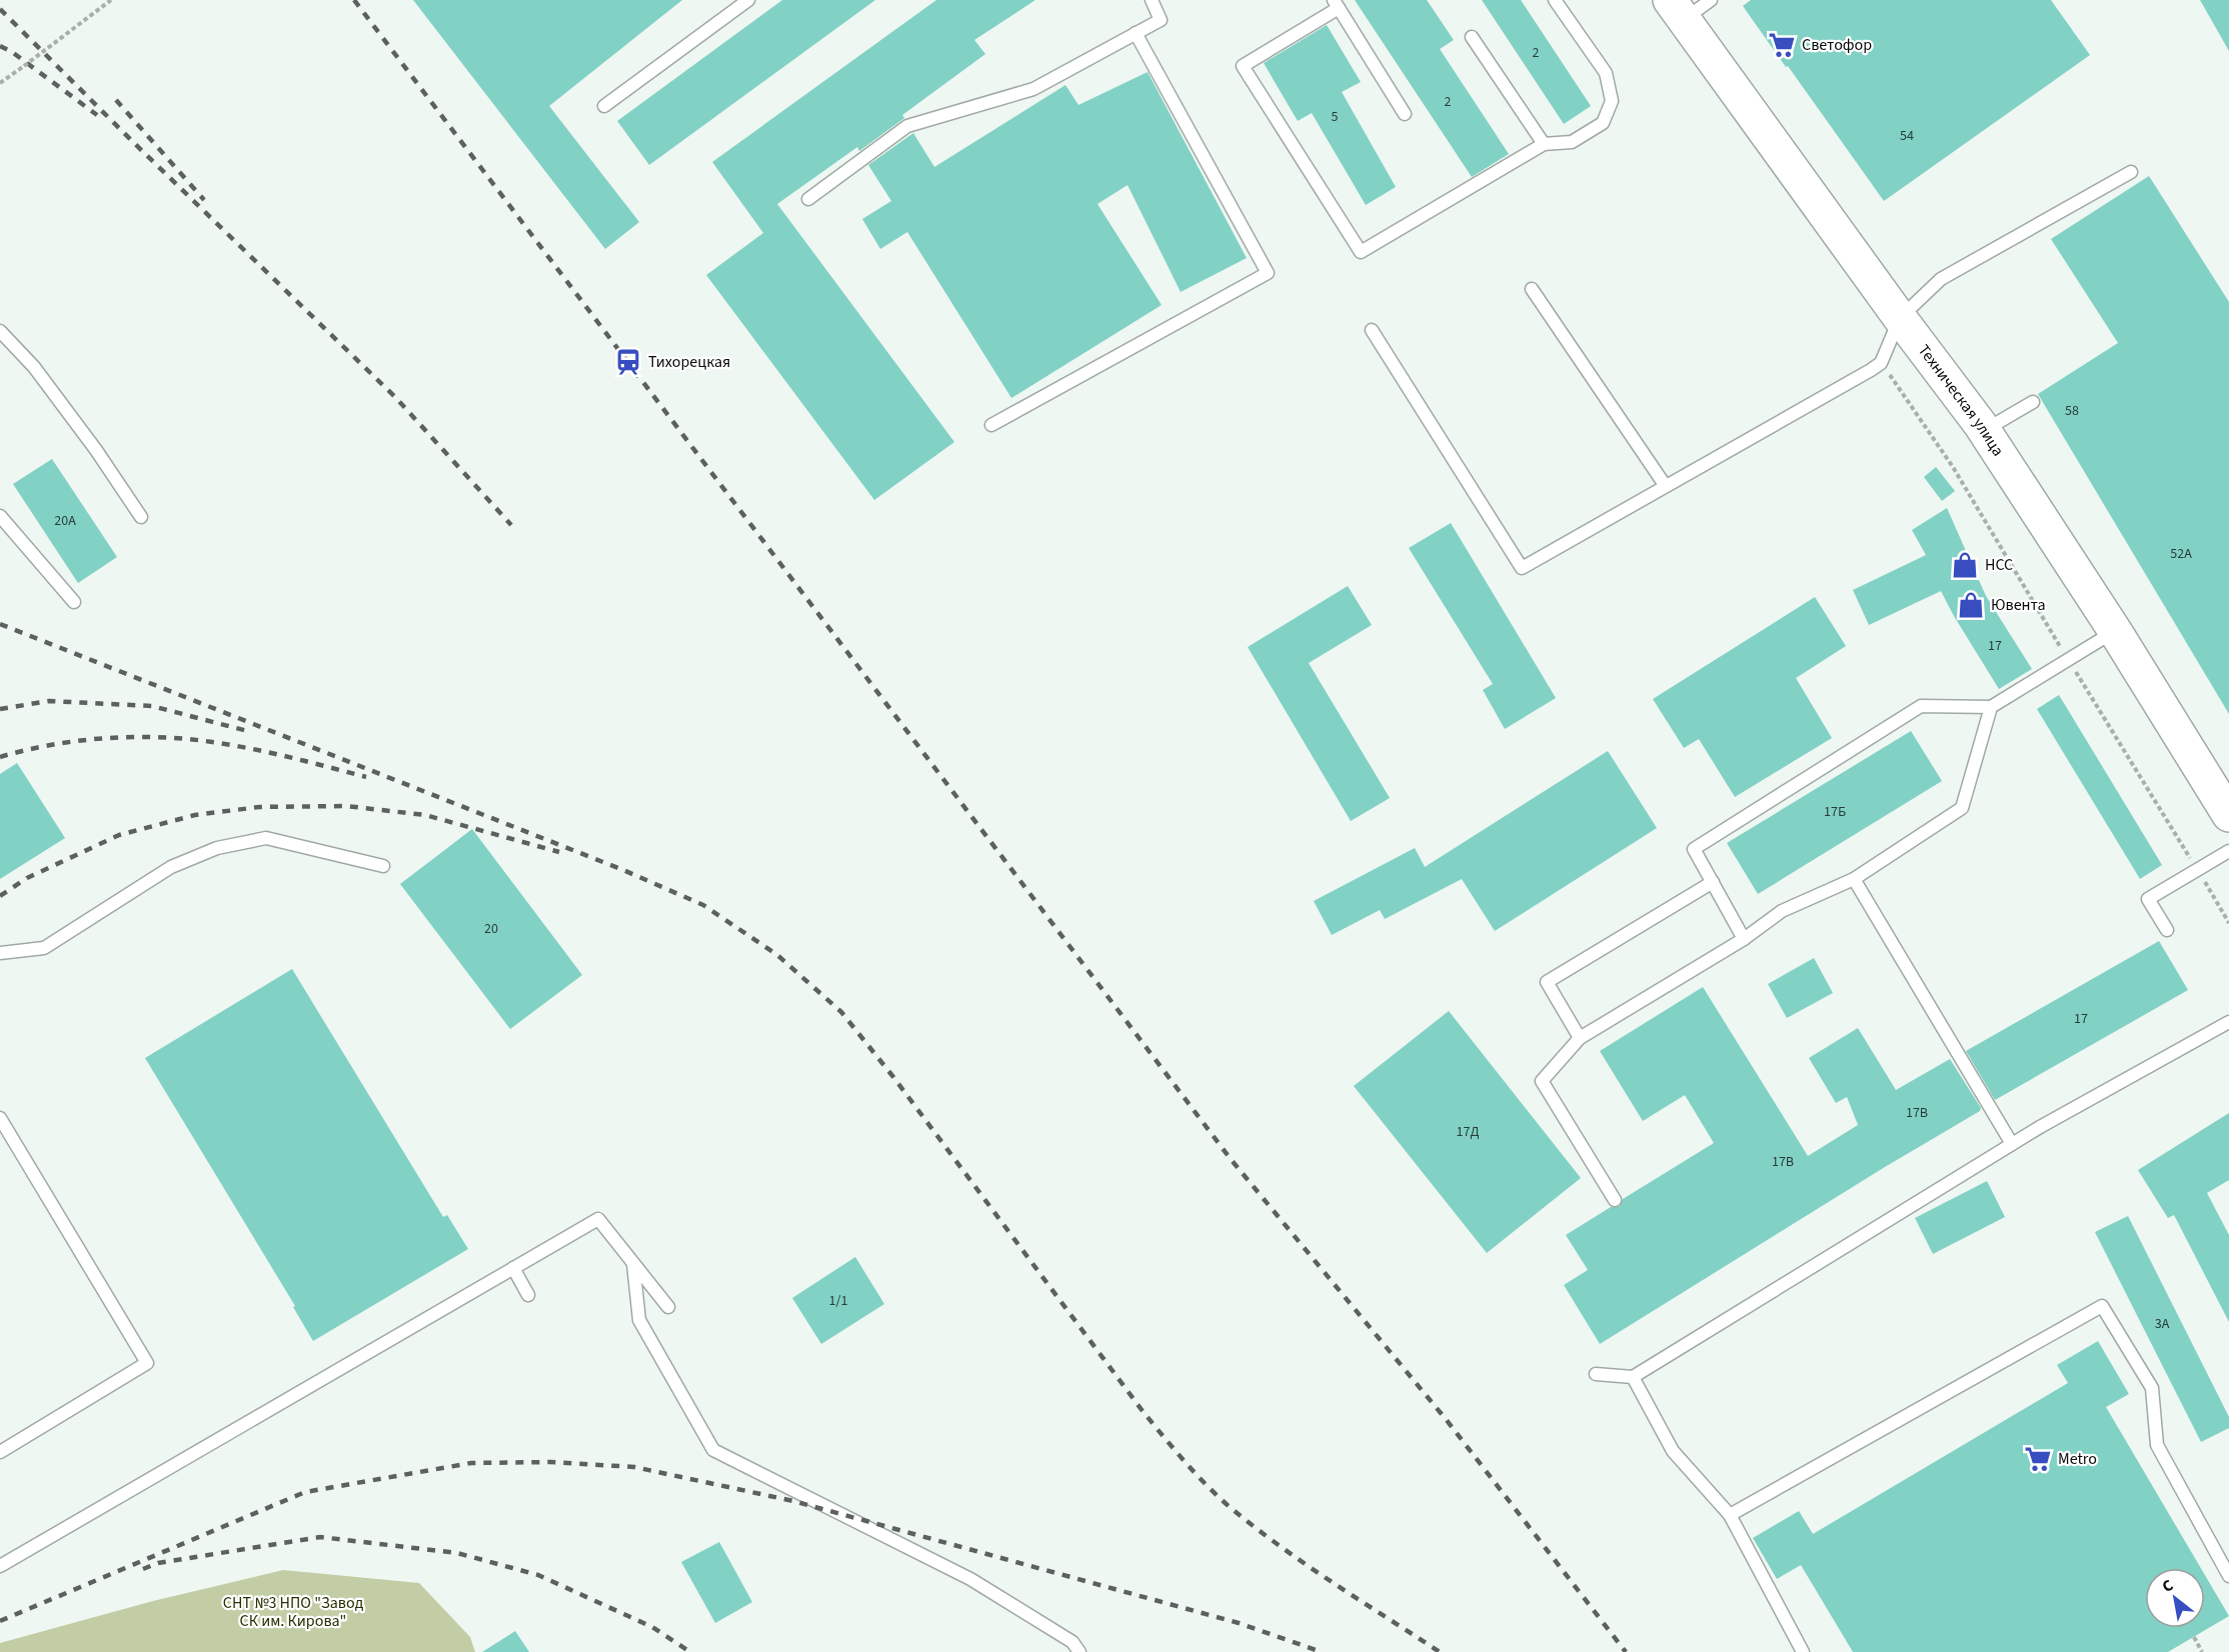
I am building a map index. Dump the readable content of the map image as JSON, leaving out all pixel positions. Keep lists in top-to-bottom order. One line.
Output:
{"streets":{"main road":["Техническая улица"]},"parks":["СНТ №3 НПО \"Завод СК им. Кирова\""],"places":{"supermarket":["Светофор","Metro"],"station":["Тихорецкая"],"shop":["НСС","Ювента"]},"house_numbers":["2","2","5","54","58","20А","52А","17","17Б","20","17","17В","17Д","17В","1/1","3А"],"north":"top left"}
